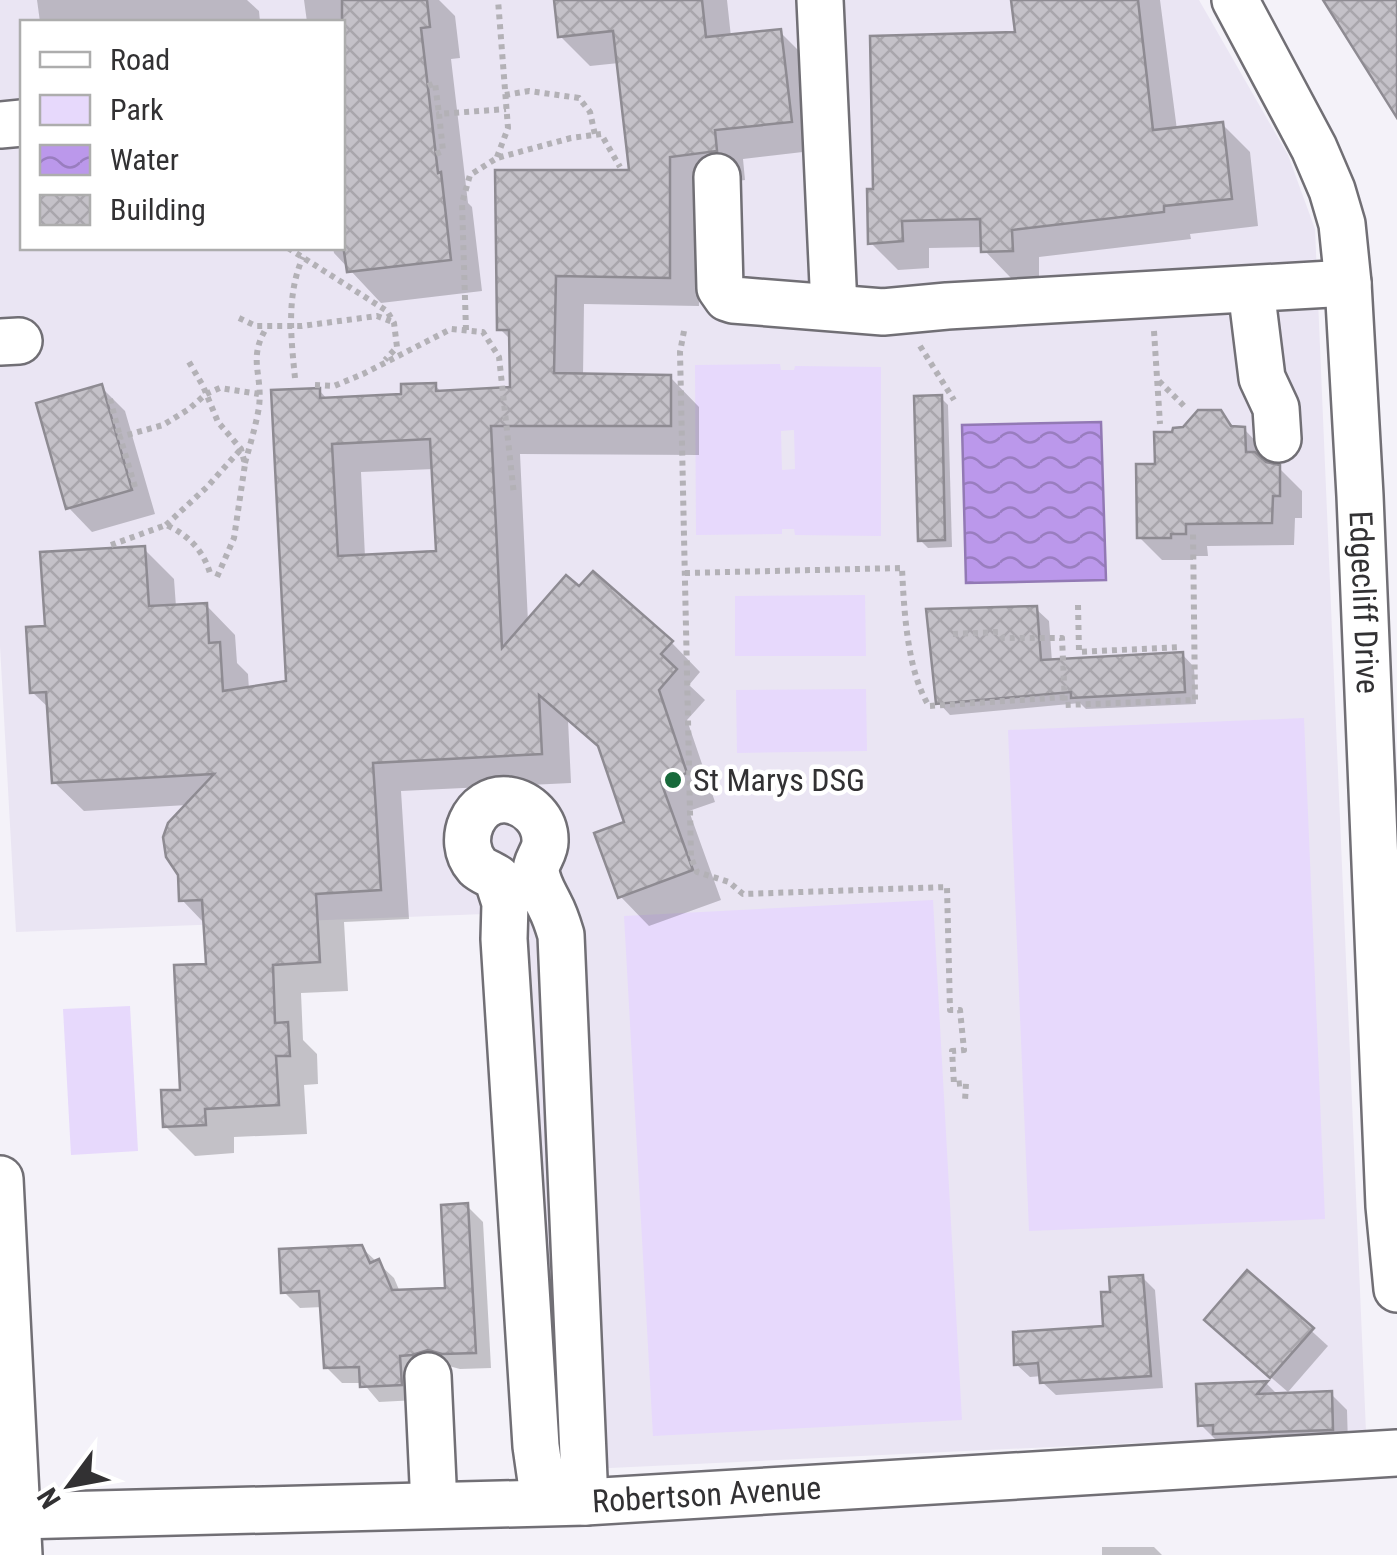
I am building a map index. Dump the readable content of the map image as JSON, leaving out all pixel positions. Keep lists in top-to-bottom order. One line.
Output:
{"streets":{"street":["Edgecliff Drive","Robertson Avenue"]},"places":["St Marys DSG"],"legend":["Road","Park","Water","Building"],"north":"bottom left"}
